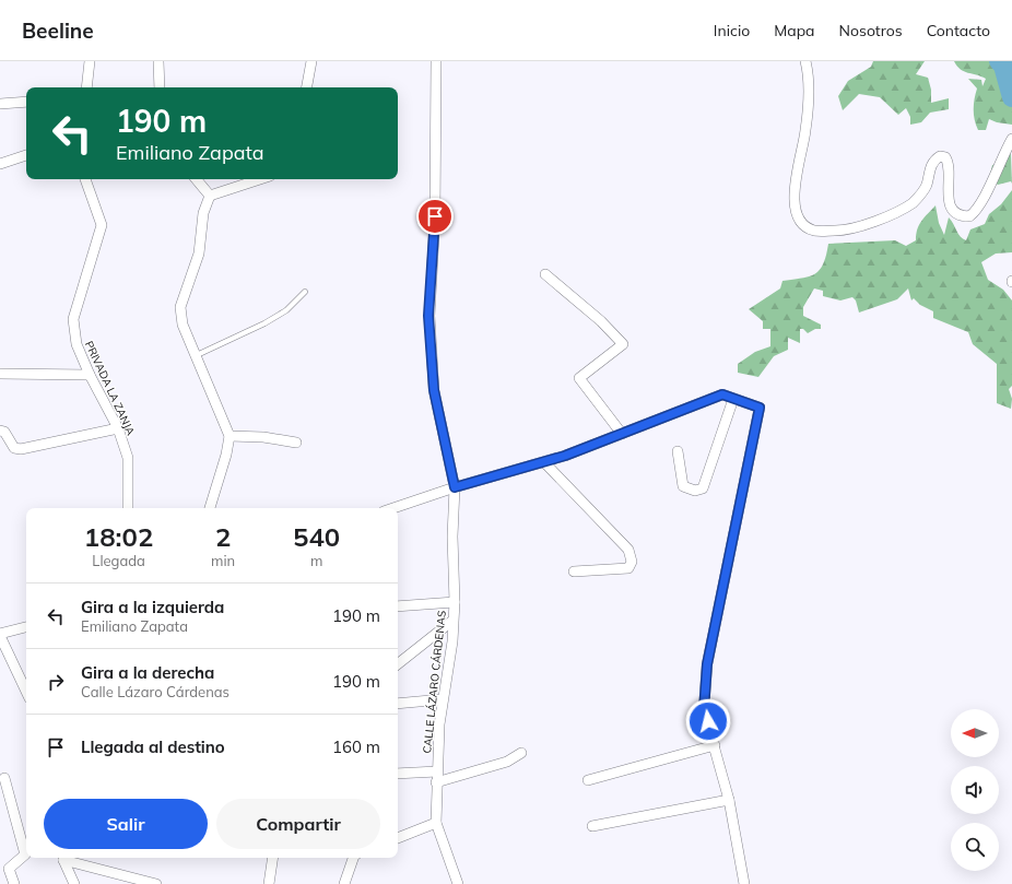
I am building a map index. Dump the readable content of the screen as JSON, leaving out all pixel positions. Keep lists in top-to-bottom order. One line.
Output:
{"streets":{"street":["PRIVADA LA ZANJA","CALLE LÁZARO CÁRDENAS"]},"north":"left","page":{"header":"Beeline","nav":["Inicio","Mapa","Nosotros","Contacto"],"turn":["190 m","Emiliano Zapata"],"eta":["18:02","Llegada","2","min","540","m"],"list":[{"name":"Gira a la izquierda","note":"Emiliano Zapata","value":"190 m"},{"name":"Gira a la derecha","note":"Calle Lázaro Cárdenas","value":"190 m"},{"name":"Llegada al destino","value":"160 m"}],"buttons":["Salir","Compartir"]}}
